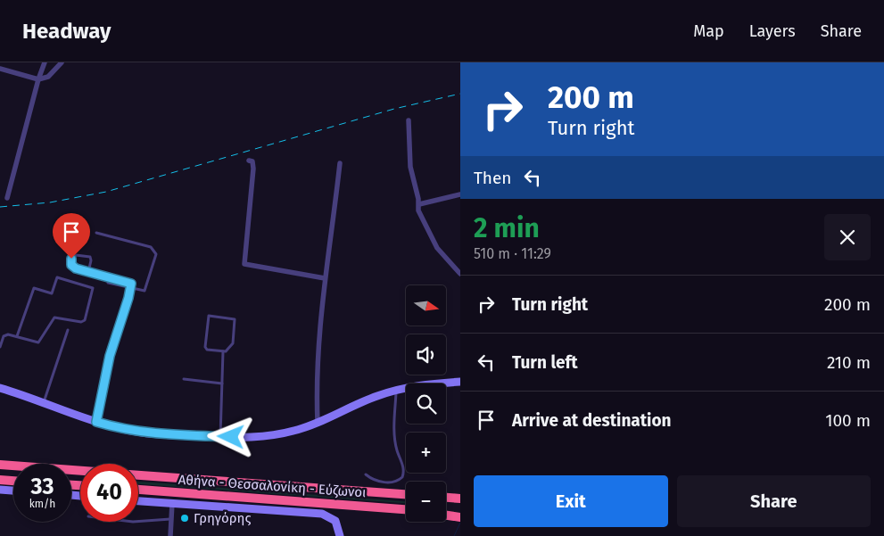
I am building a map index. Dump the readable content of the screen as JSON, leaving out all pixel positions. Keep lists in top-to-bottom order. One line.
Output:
{"streets":{"highway":["Αθήνα - Θεσσαλονίκη - Εύζωνοι"]},"places":["Γρηγόρης"],"north":"right","page":{"header":"Headway","nav":["Map","Layers","Share"],"turn":["200 m","Turn right"],"then":"Then","heading":["2 min","510 m · 11:29"],"list":[{"name":"Turn right","value":"200 m"},{"name":"Turn left","value":"210 m"},{"name":"Arrive at destination","value":"100 m"}],"map_buttons":["+","−"],"speed":"33 km/h","limit":"40","buttons":["Exit","Share"]}}
